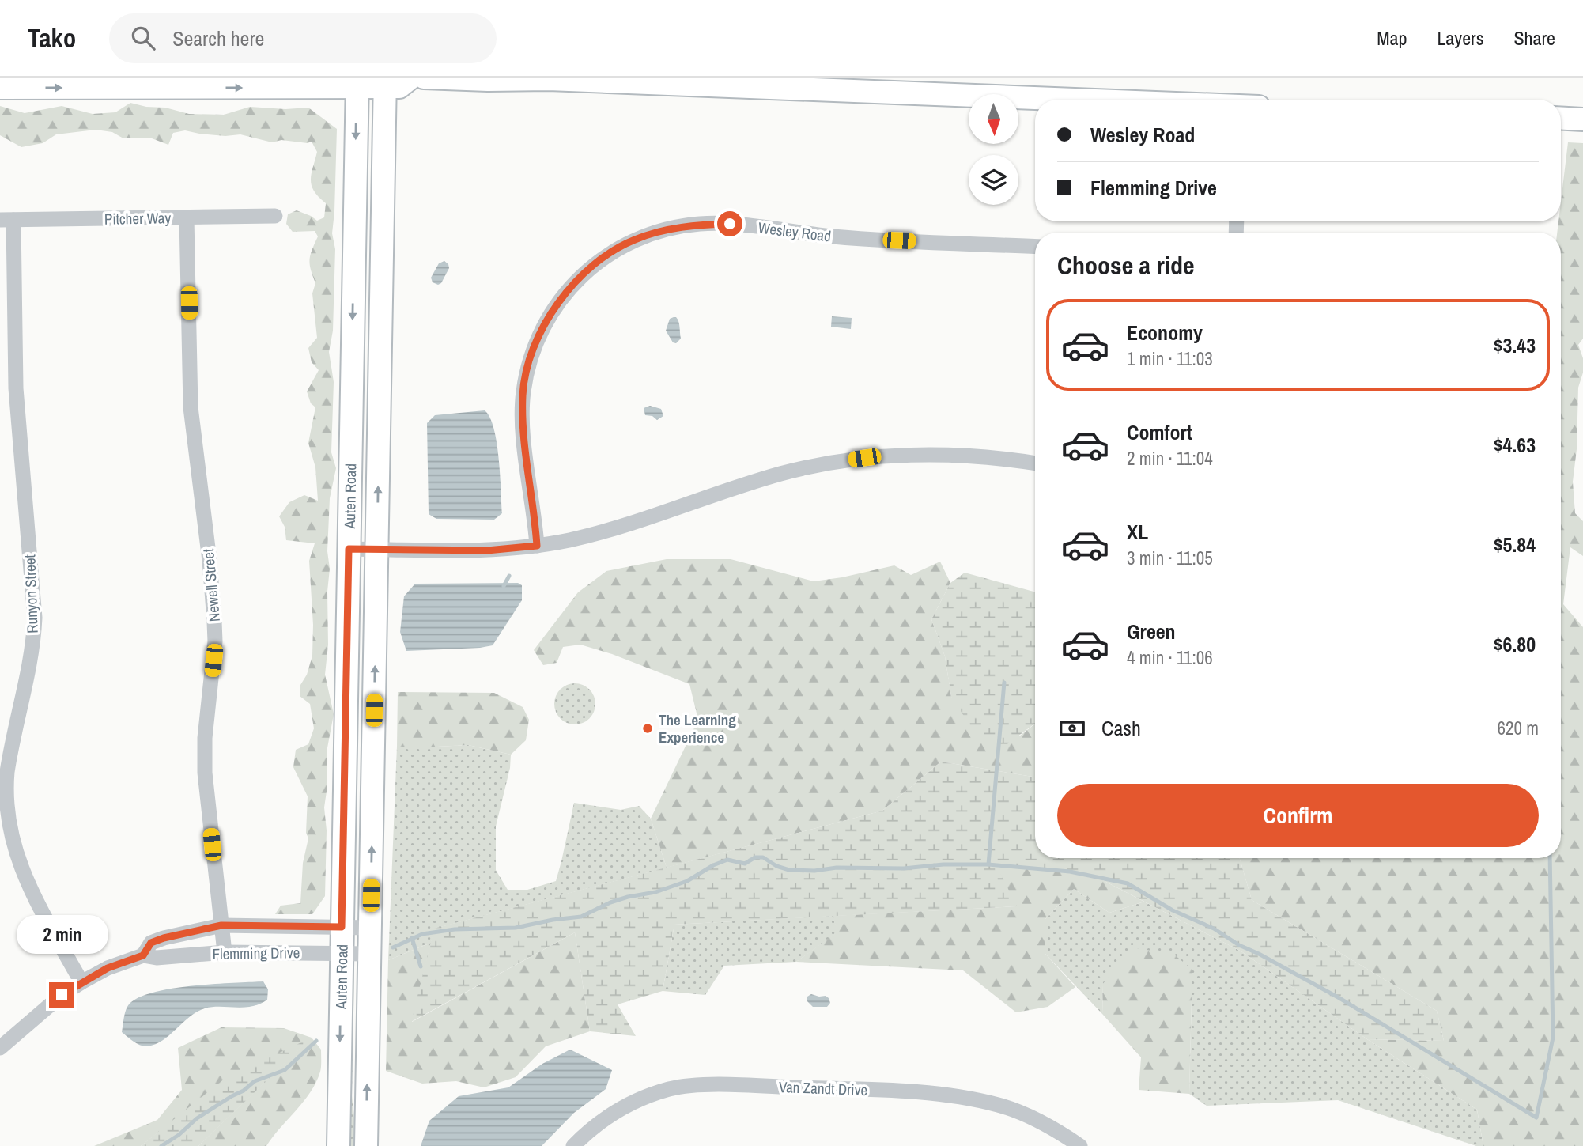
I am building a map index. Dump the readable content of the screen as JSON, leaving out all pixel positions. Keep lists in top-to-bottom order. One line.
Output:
{"streets":{"street":["Pitcher Way","Wesley Road","Auten Road","Newell Street","Runyon Street","Flemming Drive","Van Zandt Drive"]},"crossings":[["Pitcher Way","Newell Street"],["Pitcher Way","Runyon Street"],["Auten Road","Flemming Drive"],["Newell Street","Flemming Drive"],["Runyon Street","Flemming Drive"]],"places":["The Learning Experience"],"north":"bottom","page":{"header":"Tako","search":"Search here","nav":["Map","Layers","Share"],"banner":["Wesley Road","Flemming Drive"],"heading":"Choose a ride","list":[{"name":"Economy","note":"1 min · 11:03","value":"$3.43"},{"name":"Comfort","note":"2 min · 11:04","value":"$4.63"},{"name":"XL","note":"3 min · 11:05","value":"$5.84"},{"name":"Green","note":"4 min · 11:06","value":"$6.80"}],"pay":["Cash","620 m"],"buttons":"Confirm","bubble":"2 min"}}
